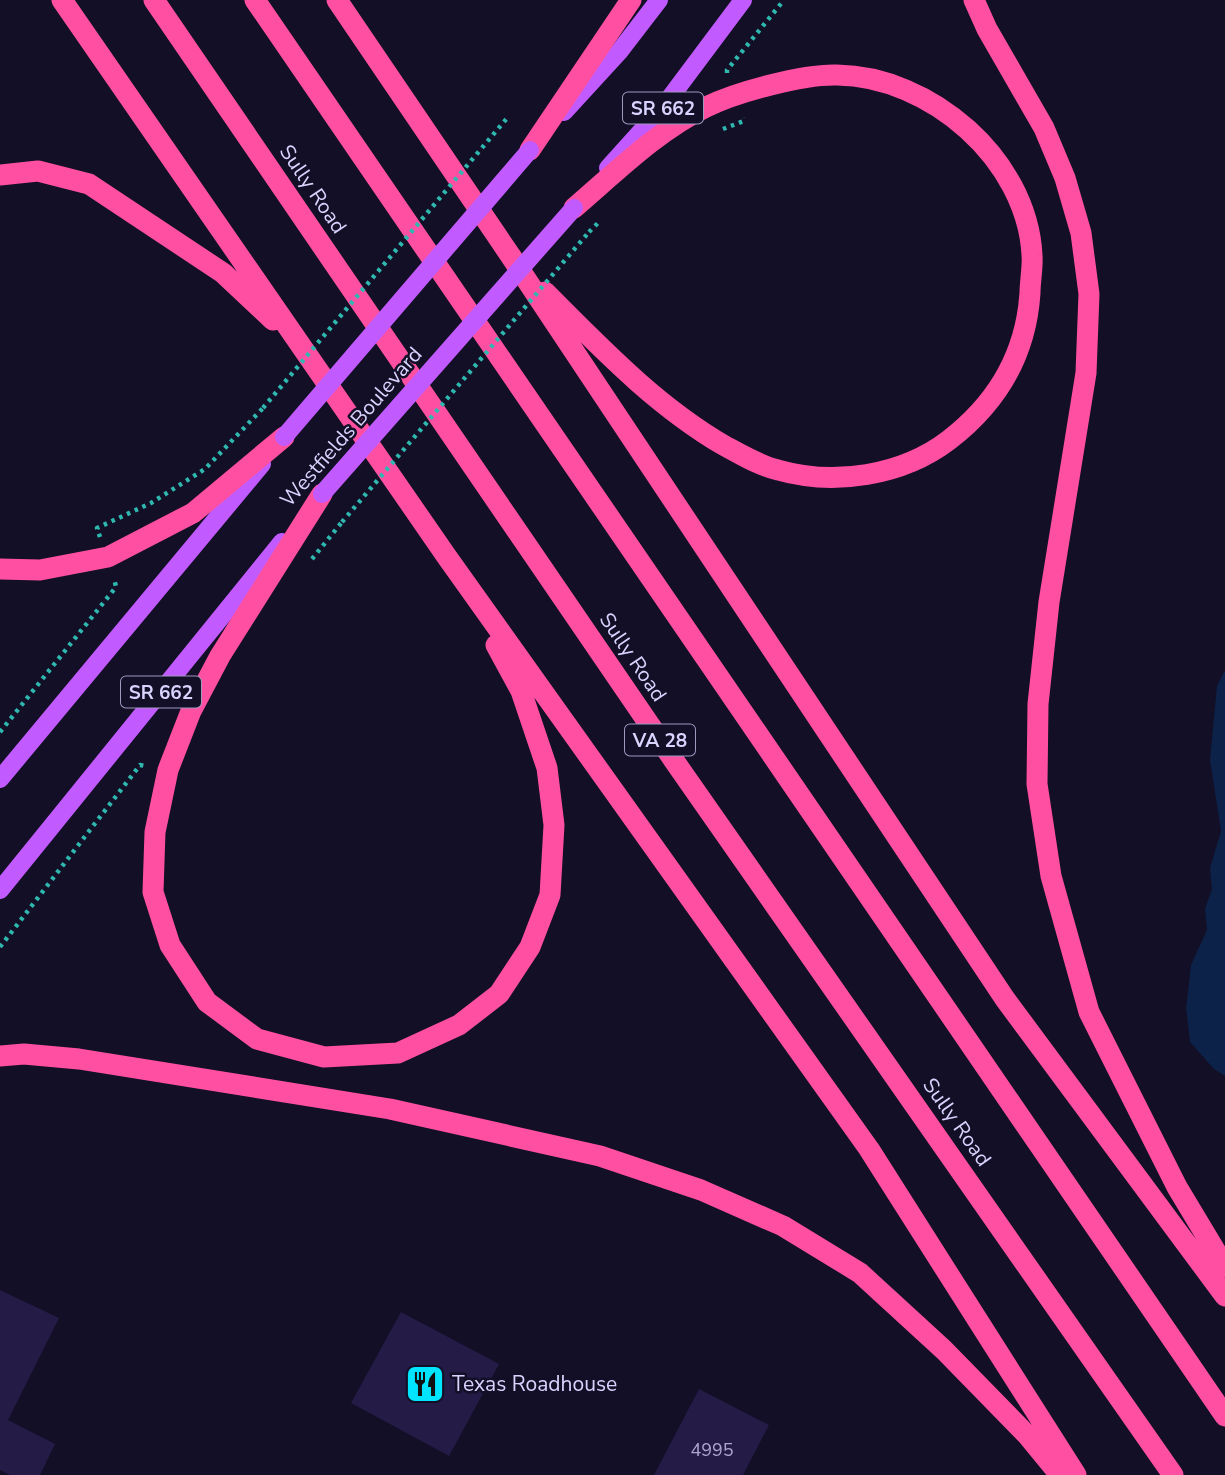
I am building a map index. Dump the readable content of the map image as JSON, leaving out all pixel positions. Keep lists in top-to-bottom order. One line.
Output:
{"streets":{"highway":["Sully Road","VA 28"],"main road":["SR 662","Westfields Boulevard"]},"places":{"restaurant":["Texas Roadhouse"]},"house_numbers":["4995"]}
